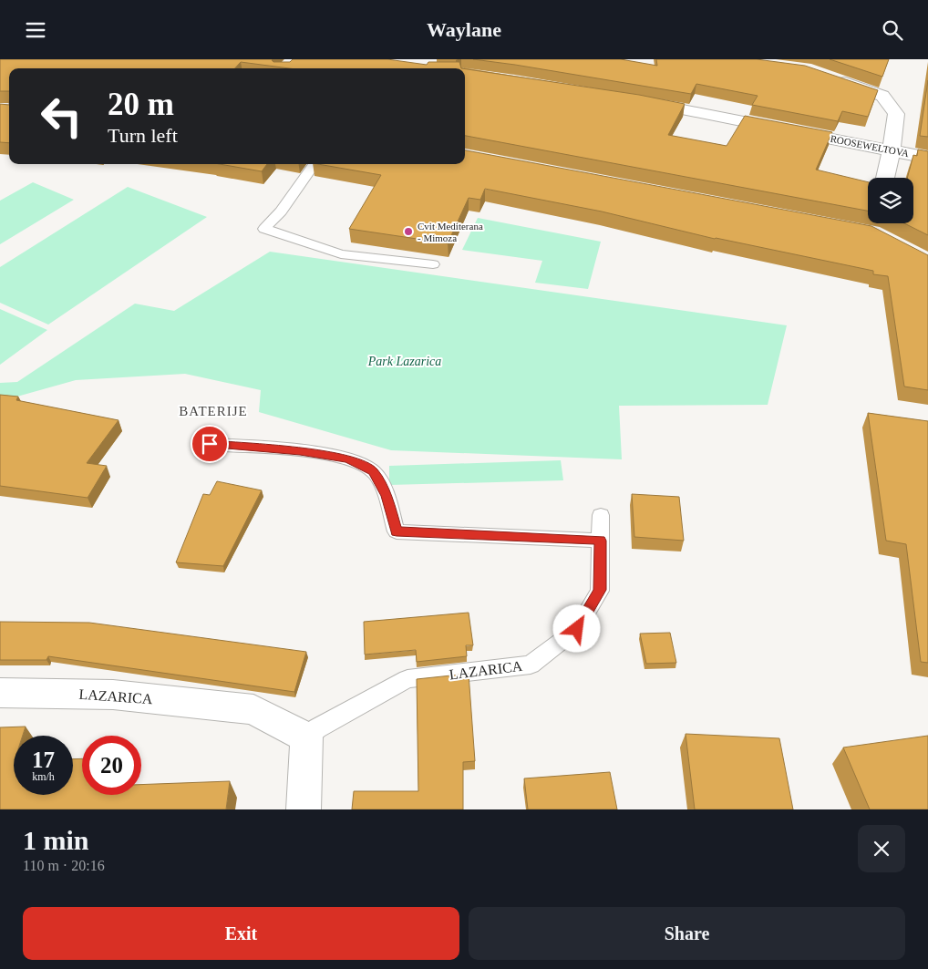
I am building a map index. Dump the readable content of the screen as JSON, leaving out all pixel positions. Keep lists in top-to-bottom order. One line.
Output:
{"streets":{"street":["ROOSEWELTOVA","LAZARICA"]},"districts":["BATERIJE"],"parks":["Park Lazarica"],"places":["Cvit Mediterana - Mimoza"],"page":{"header":"Waylane","turn":["20 m","Turn left"],"speed":"17 km/h","limit":"20","heading":["1 min","110 m · 20:16"],"buttons":["Exit","Share"]}}
